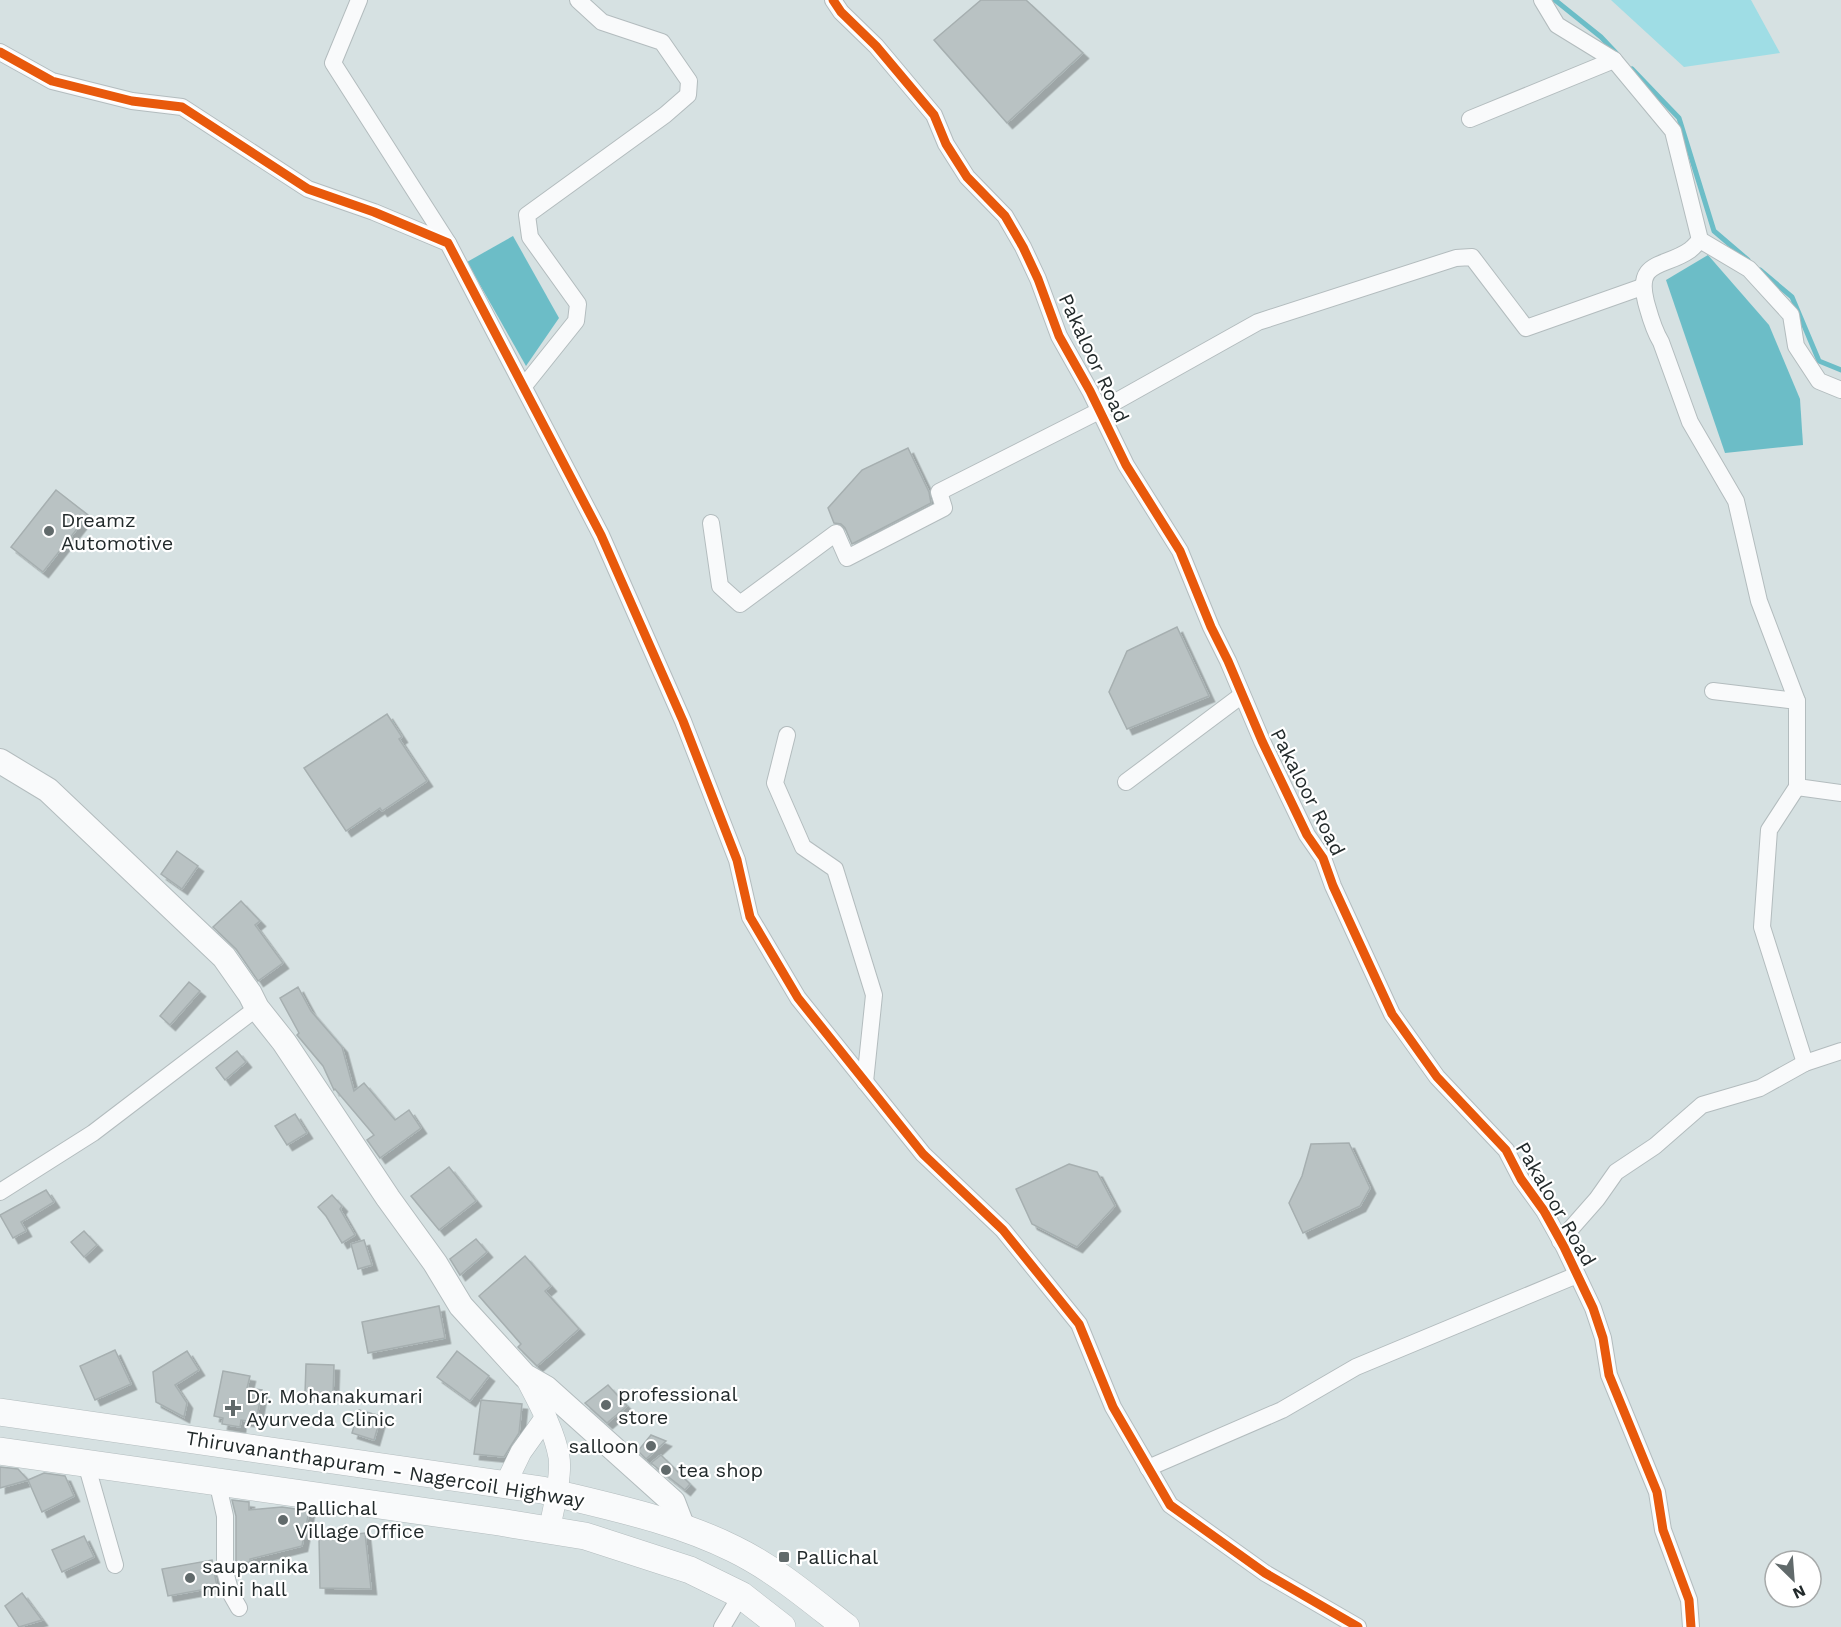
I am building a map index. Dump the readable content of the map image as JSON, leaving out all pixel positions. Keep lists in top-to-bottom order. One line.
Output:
{"streets":{"main road":["Thiruvananthapuram - Nagercoil Highway"],"street":["Pakaloor Road"]},"places":{"other":["Dreamz Automotive","professional store","salloon","tea shop","Pallichal Village Office","sauparnika mini hall"],"health":["Dr. Mohanakumari Ayurveda Clinic"],"transit":["Pallichal"]},"north":"bottom right"}
